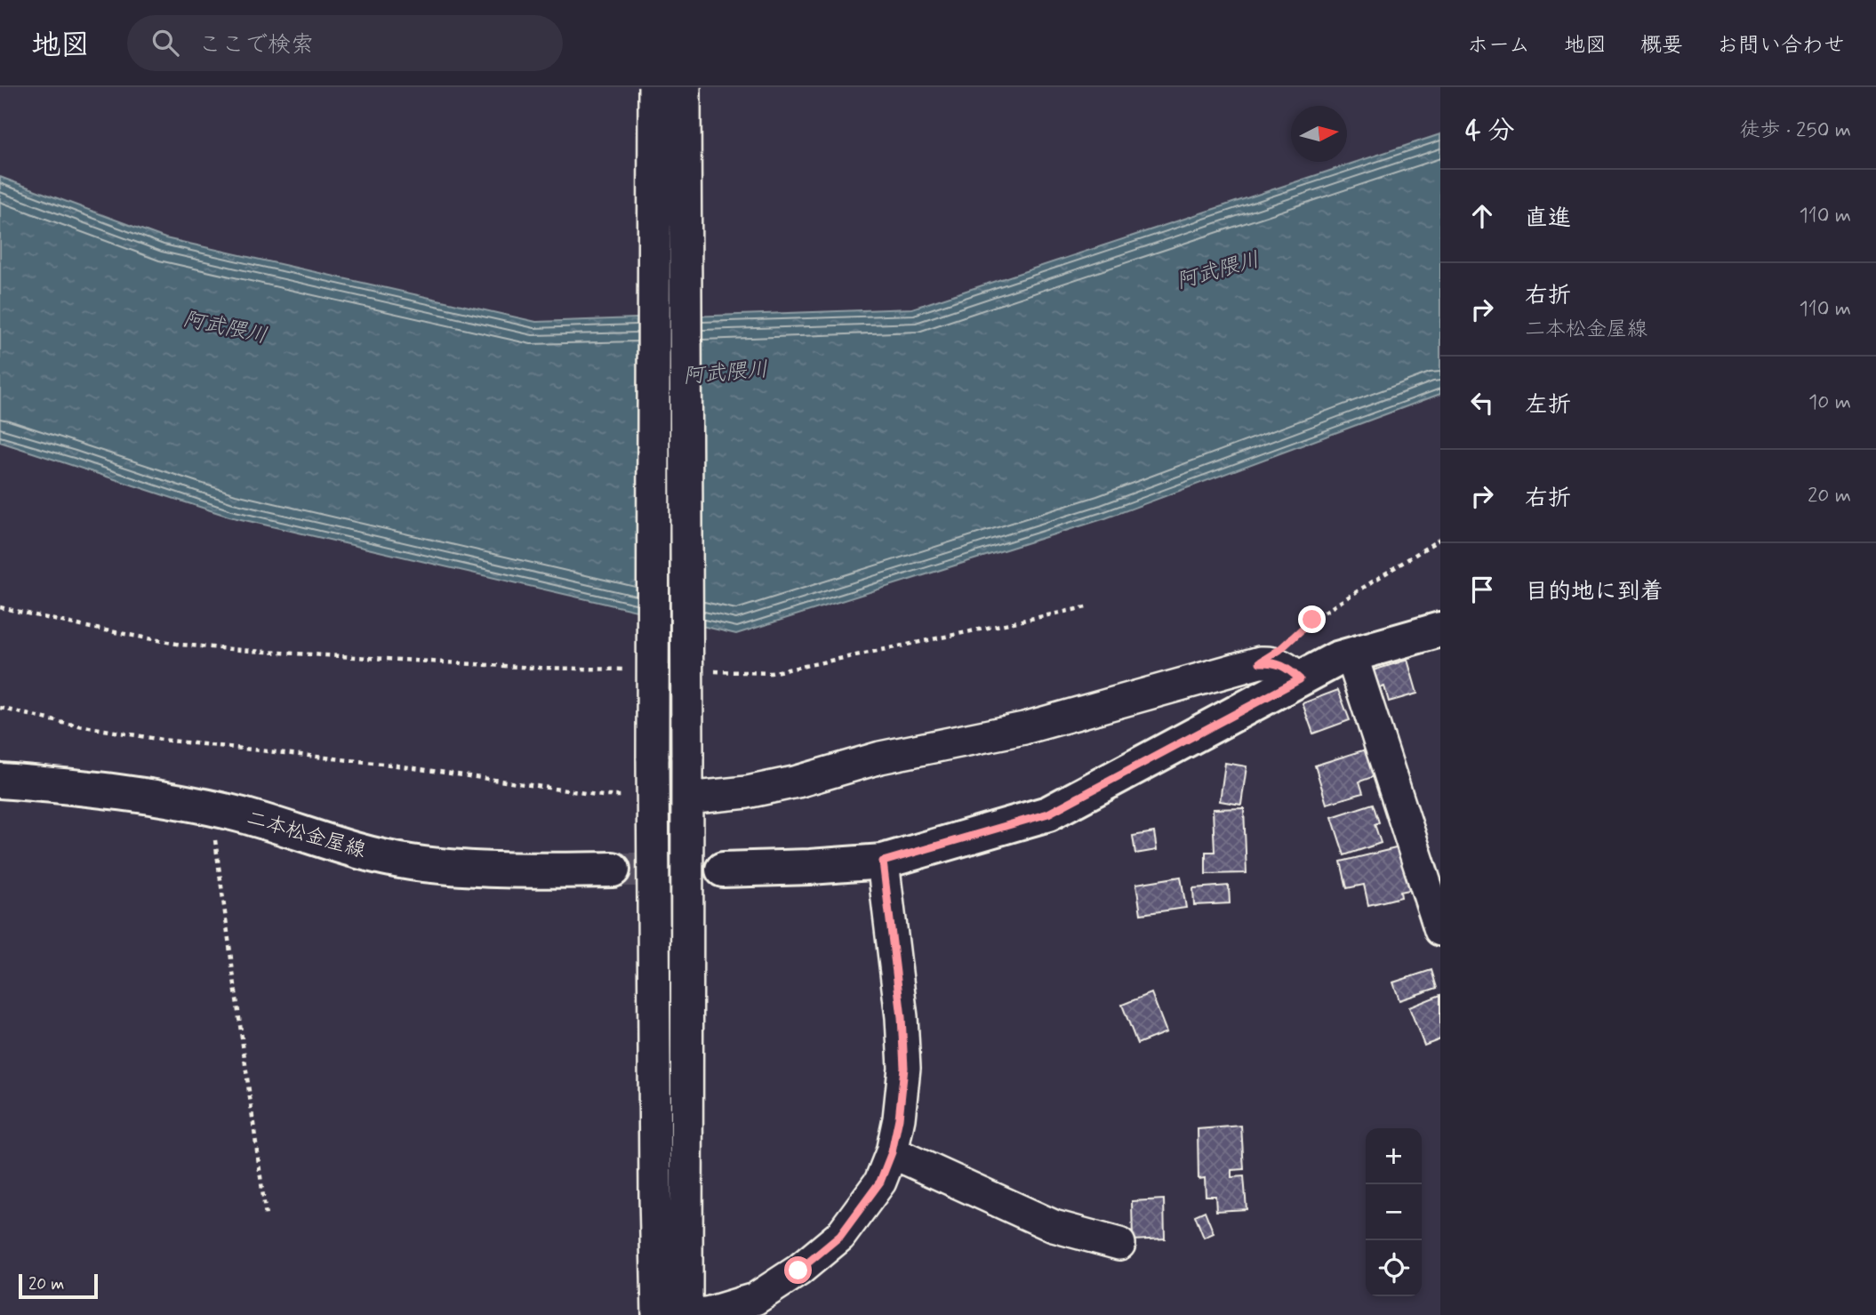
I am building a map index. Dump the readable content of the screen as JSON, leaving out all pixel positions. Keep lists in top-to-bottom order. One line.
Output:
{"streets":{"main road":["二本松金屋線"]},"water":["阿武隈川"],"scale_bar":"20 m","north":"right","page":{"header":"地図","search":"ここで検索","nav":["ホーム","地図","概要","お問い合わせ"],"heading":["4 分","徒歩 · 250 m"],"list":[["直進","110 m"],["右折","二本松金屋線","110 m"],["左折","10 m"],["右折","20 m"],"目的地に到着"],"map_buttons":["+","−"],"scale":"20 m"}}
